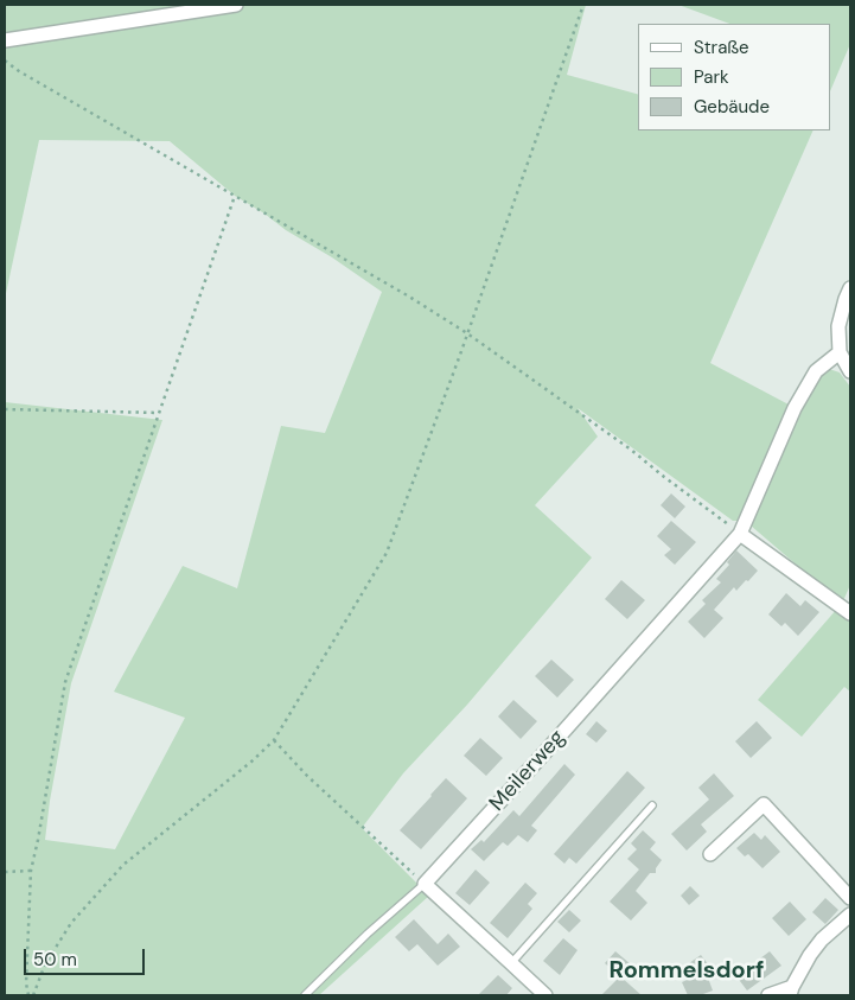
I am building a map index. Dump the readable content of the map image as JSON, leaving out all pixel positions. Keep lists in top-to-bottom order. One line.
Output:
{"streets":{"street":["Meilerweg"]},"districts":["Rommelsdorf"],"legend":["Straße","Park","Gebäude"],"scale_bar":"50 m"}
